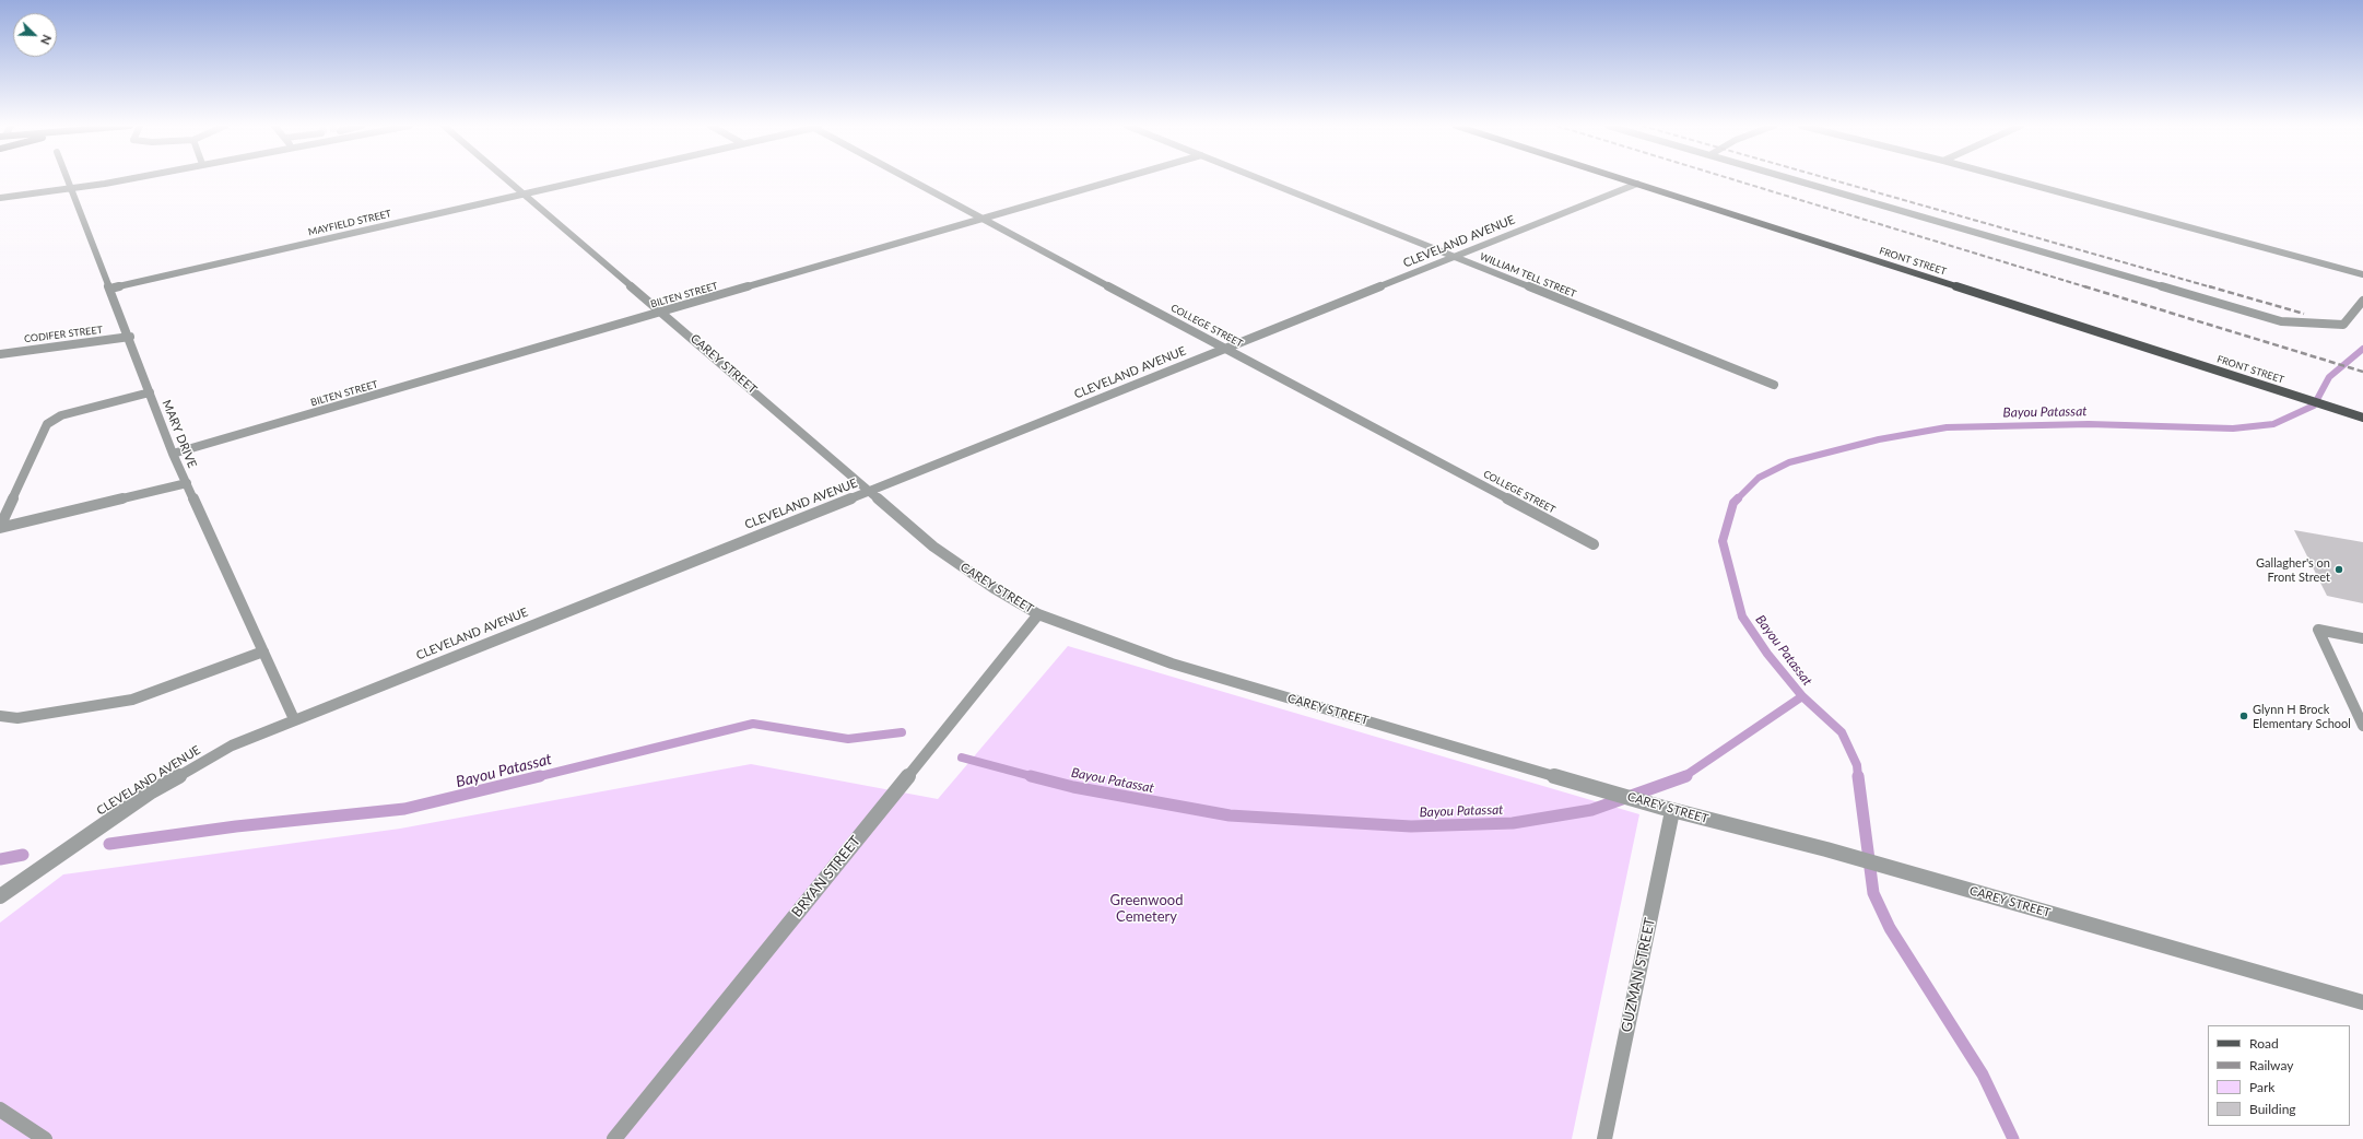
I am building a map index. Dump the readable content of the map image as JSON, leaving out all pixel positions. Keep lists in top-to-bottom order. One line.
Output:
{"streets":{"main road":["FRONT STREET"],"street":["MAYFIELD STREET","CLEVELAND AVENUE","WILLIAM TELL STREET","BILTEN STREET","COLLEGE STREET","CODIFER STREET","CAREY STREET","MARY DRIVE","BRYAN STREET","GUZMAN STREET"]},"crossings":[["MAYFIELD STREET","CAREY STREET"],["MAYFIELD STREET","MARY DRIVE"],["CLEVELAND AVENUE","FRONT STREET"],["CLEVELAND AVENUE","WILLIAM TELL STREET"],["CLEVELAND AVENUE","COLLEGE STREET"],["CLEVELAND AVENUE","CAREY STREET"],["CLEVELAND AVENUE","MARY DRIVE"],["BILTEN STREET","COLLEGE STREET"],["BILTEN STREET","CAREY STREET"],["BILTEN STREET","MARY DRIVE"],["CODIFER STREET","MARY DRIVE"],["CAREY STREET","BRYAN STREET"],["CAREY STREET","GUZMAN STREET"]],"water":["Bayou Patassat"],"parks":["Greenwood Cemetery"],"places":["Gallagher's on Front Street","Glynn H Brock Elementary School"],"legend":["Road","Railway","Park","Building"],"north":"bottom right"}
